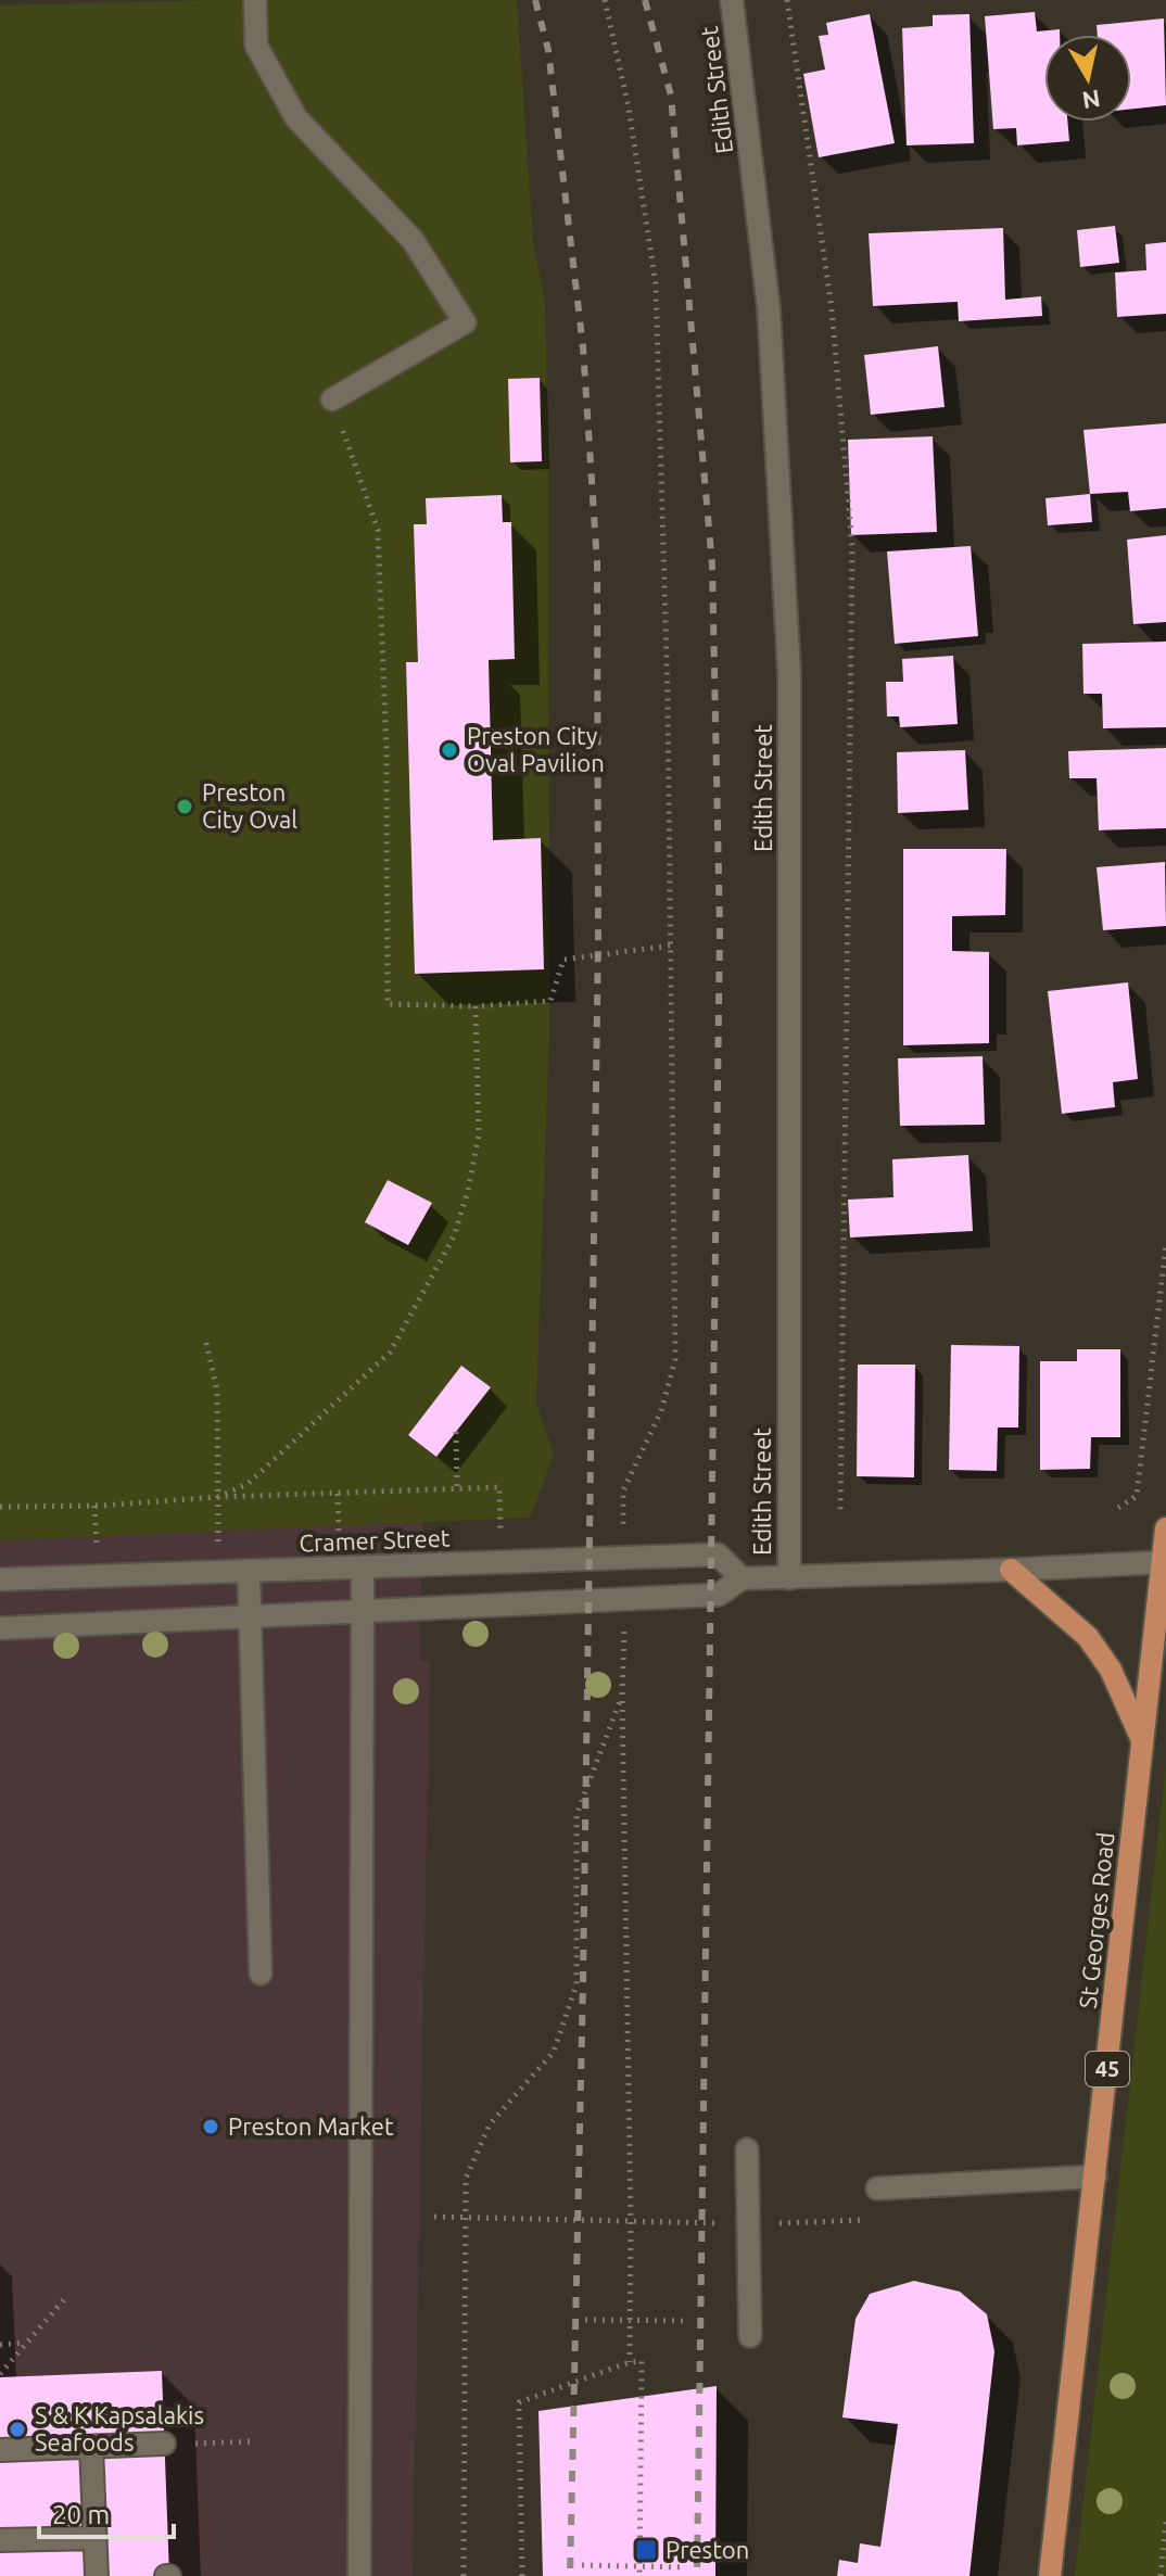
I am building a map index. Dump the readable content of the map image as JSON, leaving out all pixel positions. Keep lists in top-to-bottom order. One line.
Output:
{"streets":{"main road":["St Georges Road","45"],"street":["Edith Street","Cramer Street"]},"places":{"other":["Preston City Oval Pavilion","Preston City Oval","Preston Market","S & K Kapsalakis Seafoods"],"transit":["Preston"]},"scale_bar":"20 m","north":"bottom"}
